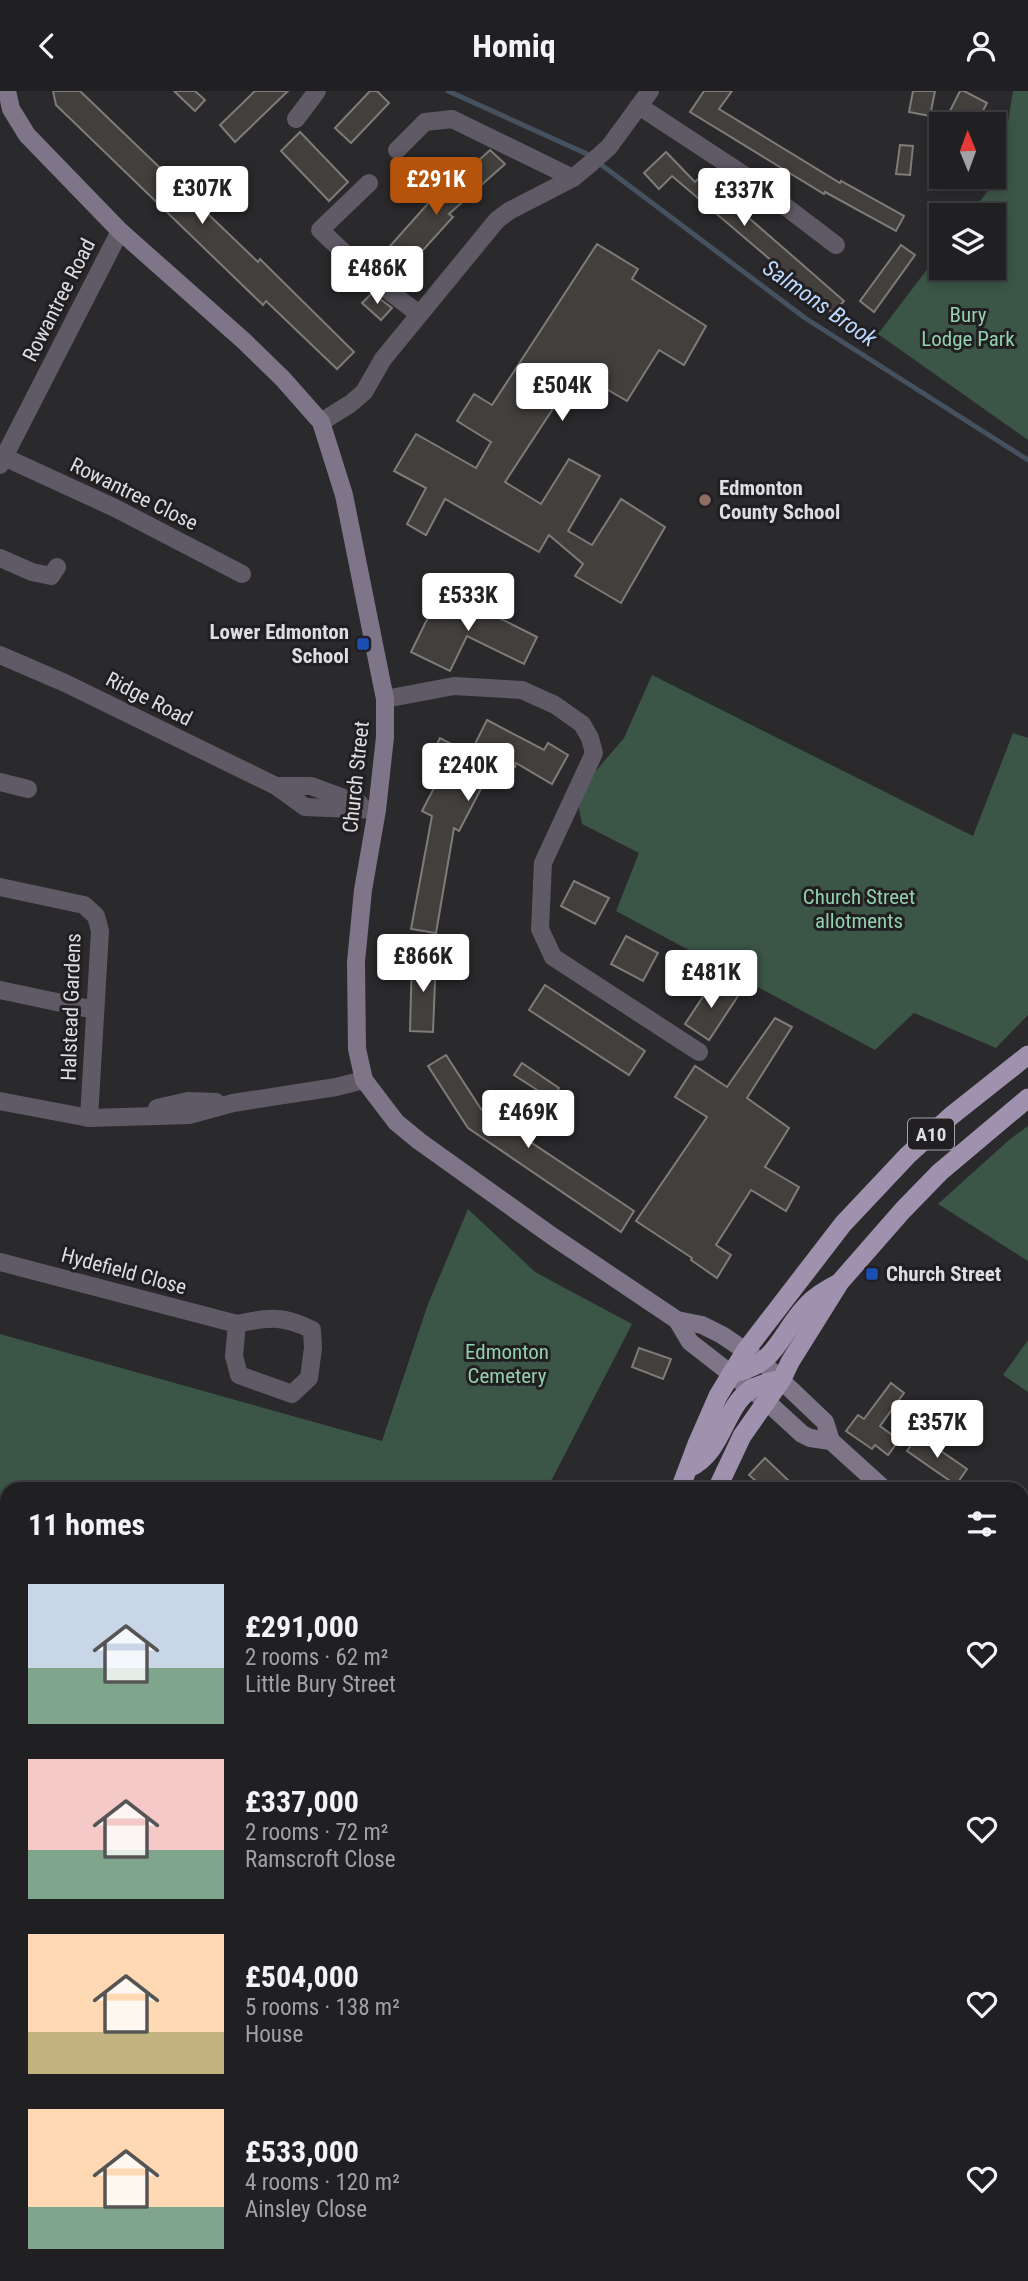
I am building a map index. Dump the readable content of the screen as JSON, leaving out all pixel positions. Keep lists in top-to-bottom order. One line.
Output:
{"streets":{"highway":["A10"],"main road":["Church Street"],"street":["Rowantree Road","Rowantree Close","Ridge Road","Halstead Gardens","Hydefield Close"]},"crossings":[["Rowantree Road","Rowantree Close"],["Rowantree Road","Church Street"],["Ridge Road","Church Street"],["Church Street","A10"]],"water":["Salmons Brook"],"parks":["Bury Lodge Park","Church Street allotments","Edmonton Cemetery"],"places":{"other":["Edmonton County School"],"transit":["Lower Edmonton School","Church Street"]},"north":"top","page":{"header":"Homiq","price":["£291K","£307K","£337K","£486K","£504K","£533K","£240K","£866K","£481K","£469K","£357K"],"heading":"11 homes","list":[{"name":"£291,000","note":"2 rooms · 62 m² · Little Bury Street"},{"name":"£337,000","note":"2 rooms · 72 m² · Ramscroft Close"},{"name":"£504,000","note":"5 rooms · 138 m² · House"},{"name":"£533,000","note":"4 rooms · 120 m² · Ainsley Close"}]}}
